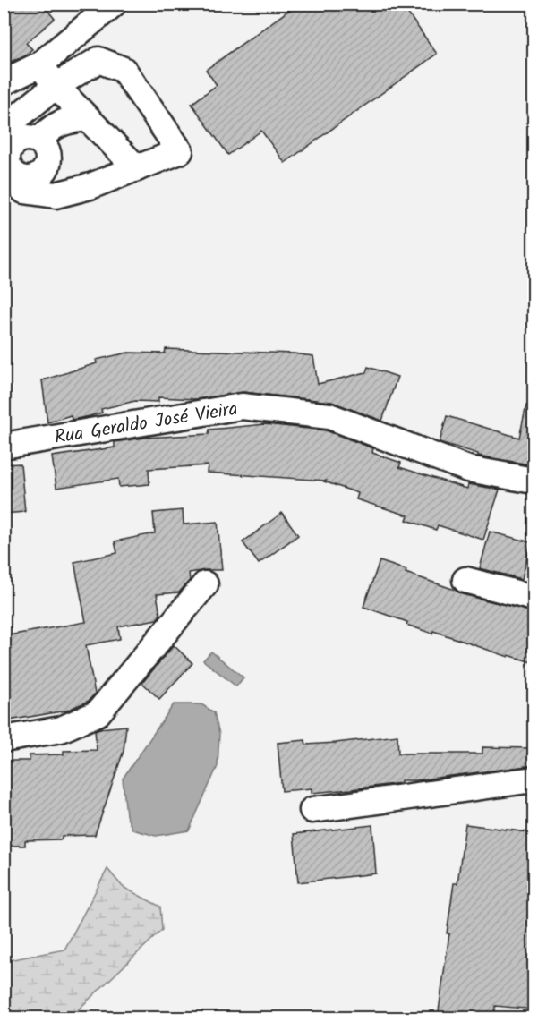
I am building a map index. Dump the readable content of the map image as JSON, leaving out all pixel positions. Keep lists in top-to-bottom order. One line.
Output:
{"streets":{"street":["Rua Geraldo José Vieira"]}}
